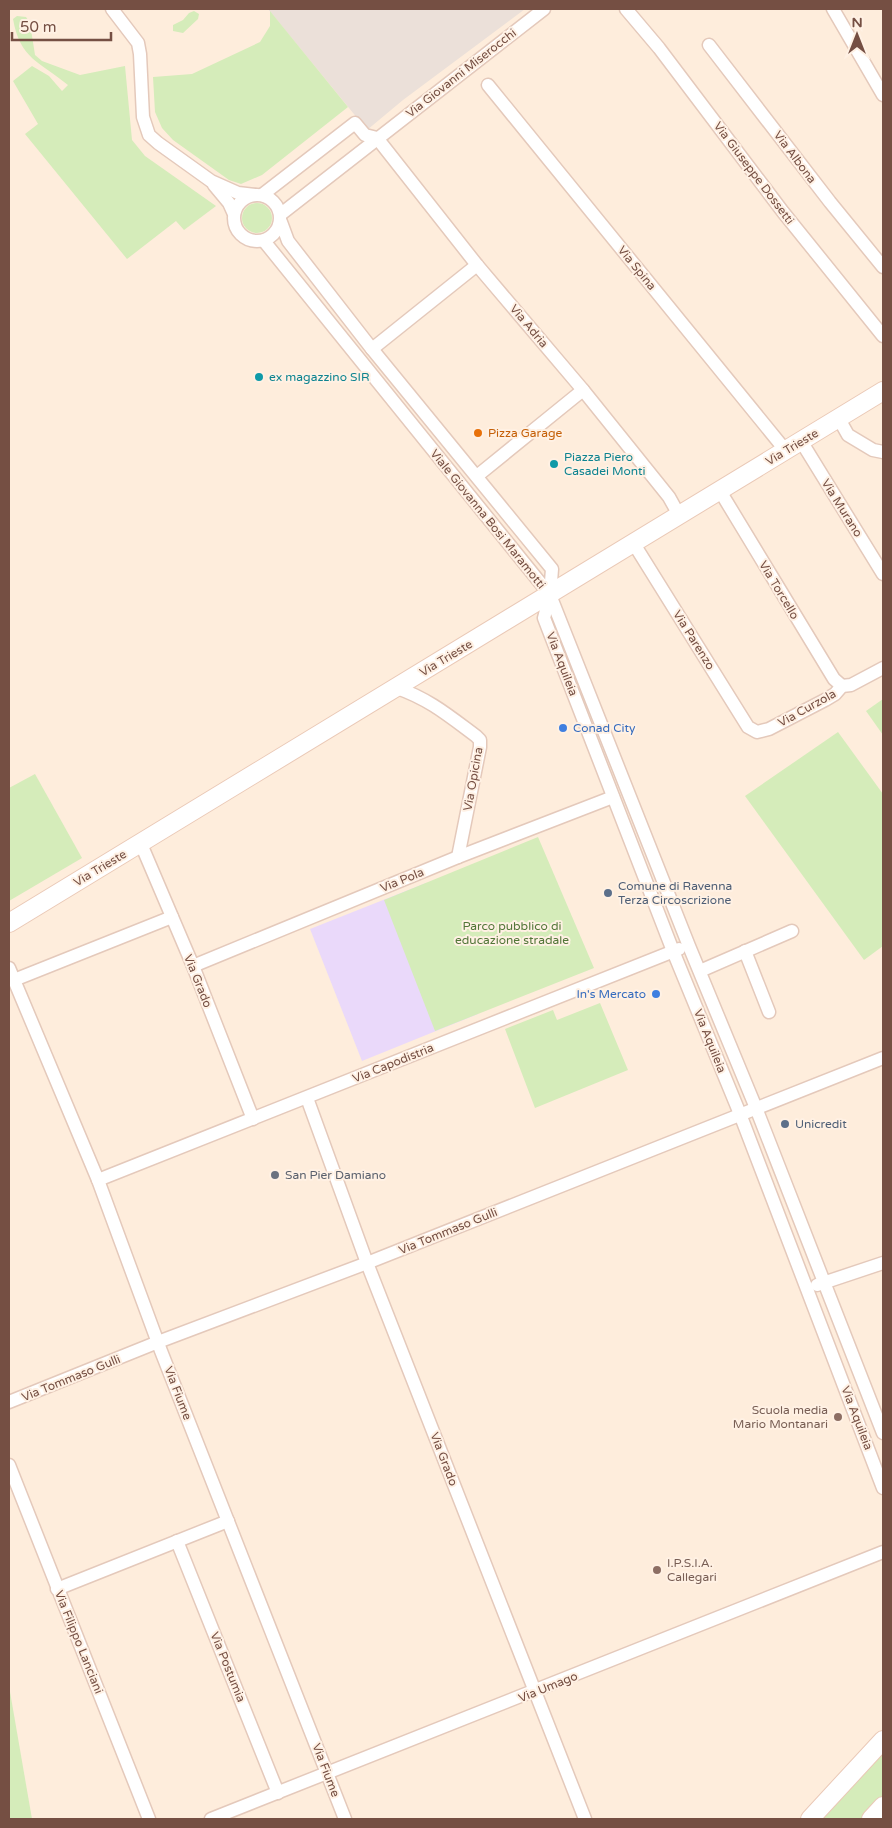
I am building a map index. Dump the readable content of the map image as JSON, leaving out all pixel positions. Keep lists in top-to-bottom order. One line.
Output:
{"streets":{"street":["Via Giovanni Miserocchi","Via Albona","Via Giuseppe Dossetti","Via Spina","Via Adria","Via Trieste","Via Murano","Viale Giovanna Bosi Maramotti","Via Torcello","Via Parenzo","Via Aquileia","Via Curzola","Via Opicina","Via Pola","Via Grado","Via Capodistria","Via Tommaso Gulli","Via Fiume","Via Filippo Lanciani","Via Postumia","Via Umago"]},"crossings":[["Via Giovanni Miserocchi","Via Adria"],["Via Giovanni Miserocchi","Viale Giovanna Bosi Maramotti"],["Via Spina","Via Trieste"],["Via Adria","Via Trieste"],["Via Trieste","Via Murano"],["Via Trieste","Viale Giovanna Bosi Maramotti"],["Via Trieste","Via Torcello"],["Via Trieste","Via Parenzo"],["Via Trieste","Via Aquileia"],["Via Trieste","Via Opicina"],["Via Trieste","Via Grado"],["Viale Giovanna Bosi Maramotti","Via Aquileia"],["Via Torcello","Via Curzola"],["Via Parenzo","Via Curzola"],["Via Aquileia","Via Pola"],["Via Aquileia","Via Capodistria"],["Via Aquileia","Via Tommaso Gulli"],["Via Opicina","Via Pola"],["Via Pola","Via Grado"],["Via Grado","Via Capodistria"],["Via Grado","Via Tommaso Gulli"],["Via Grado","Via Umago"],["Via Capodistria","Via Fiume"],["Via Tommaso Gulli","Via Fiume"],["Via Fiume","Via Umago"],["Via Postumia","Via Umago"]],"parks":["Parco pubblico di educazione stradale"],"places":["ex magazzino SIR","Pizza Garage","Piazza Piero Casadei Monti","Conad City","Comune di Ravenna Terza Circoscrizione","In's Mercato","Unicredit","San Pier Damiano","Scuola media Mario Montanari","I.P.S.I.A. Callegari"],"scale_bar":"50 m","north":"top"}
